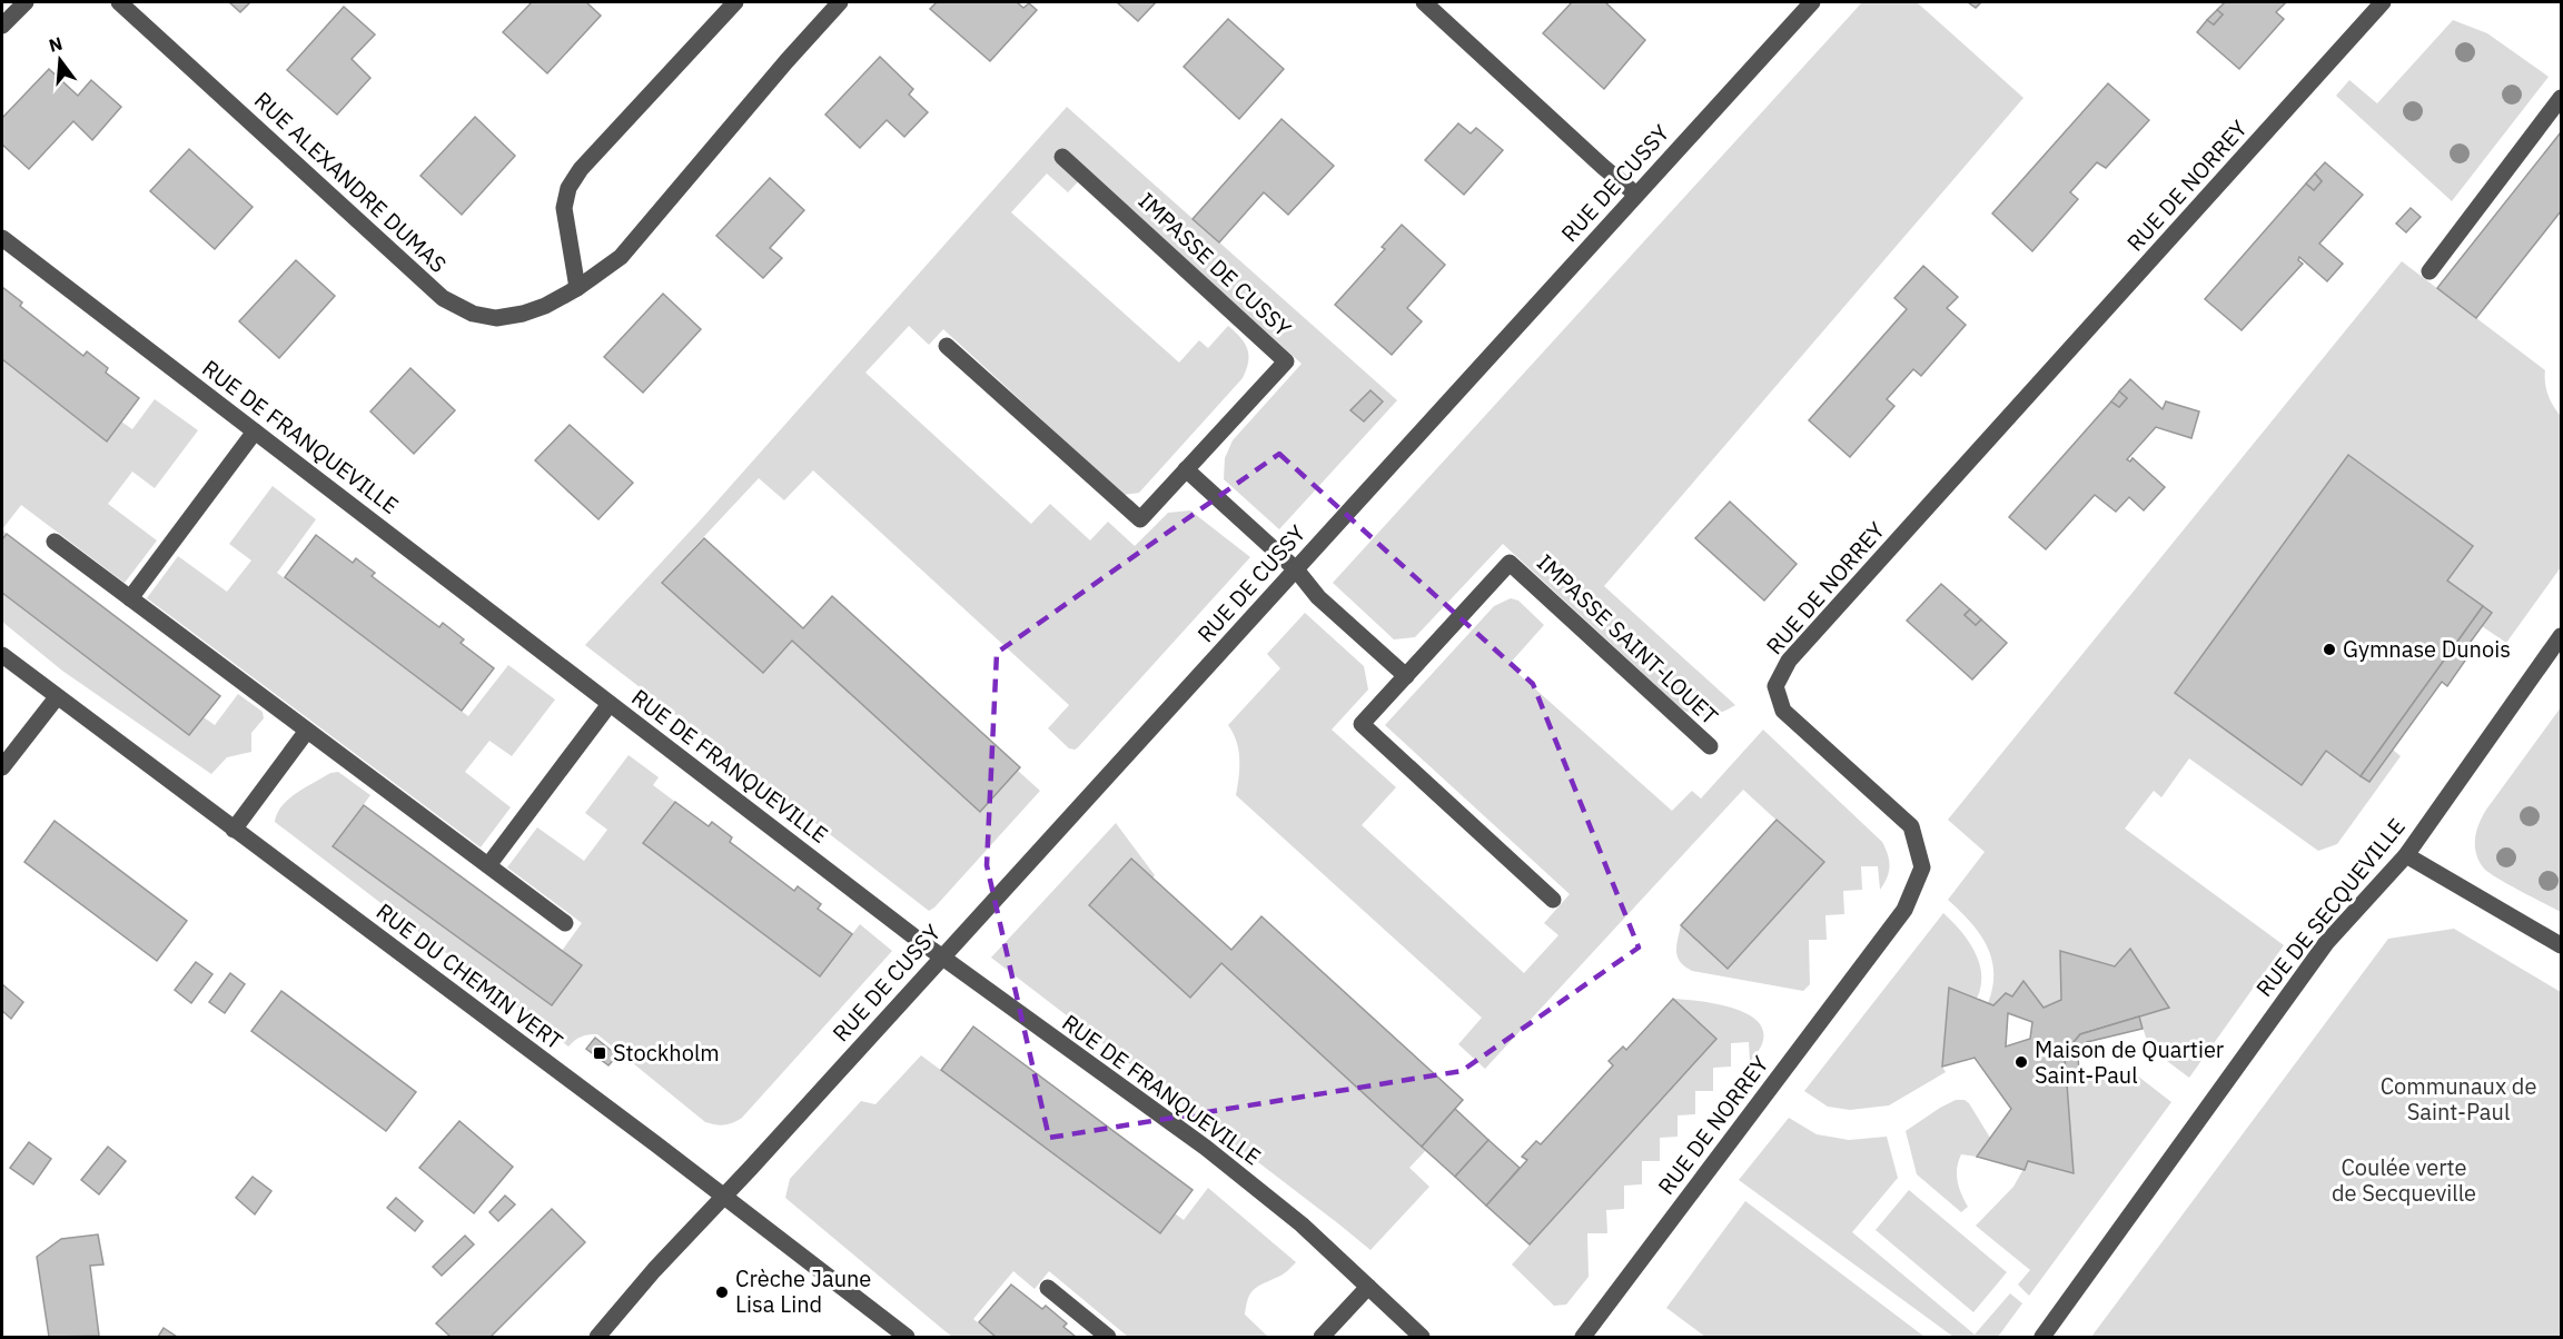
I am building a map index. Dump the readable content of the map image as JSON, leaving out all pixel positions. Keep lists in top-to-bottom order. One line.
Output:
{"streets":{"street":["RUE ALEXANDRE DUMAS","RUE DE CUSSY","RUE DE NORREY","IMPASSE DE CUSSY","RUE DE FRANQUEVILLE","IMPASSE SAINT-LOUET","RUE DE SECQUEVILLE","RUE DU CHEMIN VERT"]},"crossings":[["RUE DE CUSSY","RUE DE FRANQUEVILLE"],["RUE DE CUSSY","RUE DU CHEMIN VERT"]],"parks":["Communaux de Saint-Paul","Coulée verte de Secqueville"],"places":{"other":["Gymnase Dunois","Maison de Quartier Saint-Paul","Crèche Jaune Lisa Lind"],"transit":["Stockholm"]},"north":"top"}
